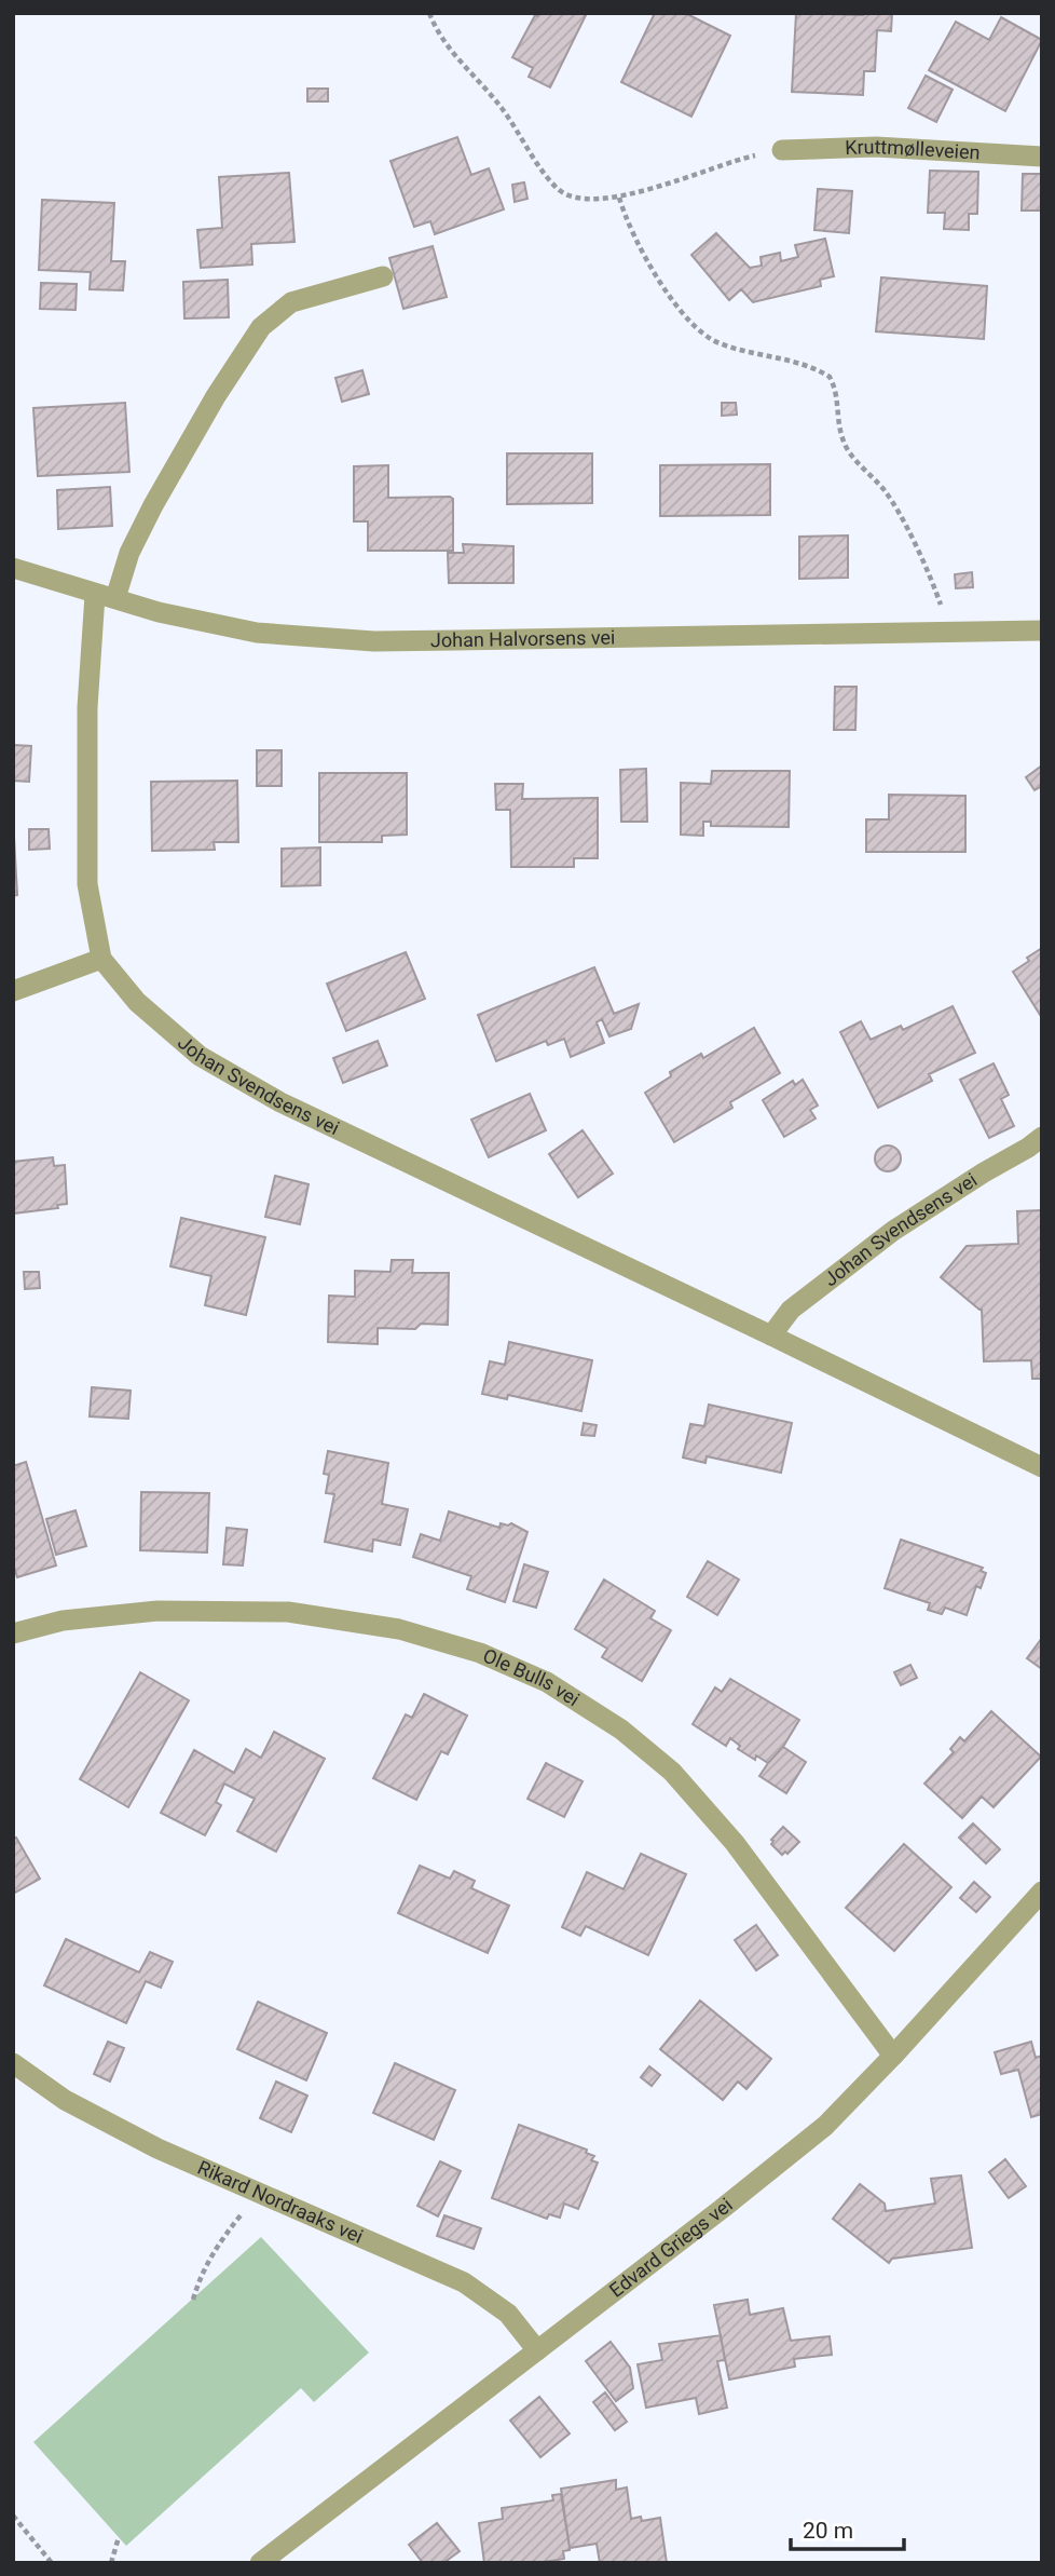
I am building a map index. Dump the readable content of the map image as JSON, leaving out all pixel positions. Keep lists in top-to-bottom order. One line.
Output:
{"streets":{"street":["Kruttmølleveien","Johan Halvorsens vei","Johan Svendsens vei","Ole Bulls vei","Rikard Nordraaks vei","Edvard Griegs vei"]},"crossings":[["Johan Halvorsens vei","Johan Svendsens vei"],["Ole Bulls vei","Edvard Griegs vei"],["Rikard Nordraaks vei","Edvard Griegs vei"]],"scale_bar":"20 m"}
